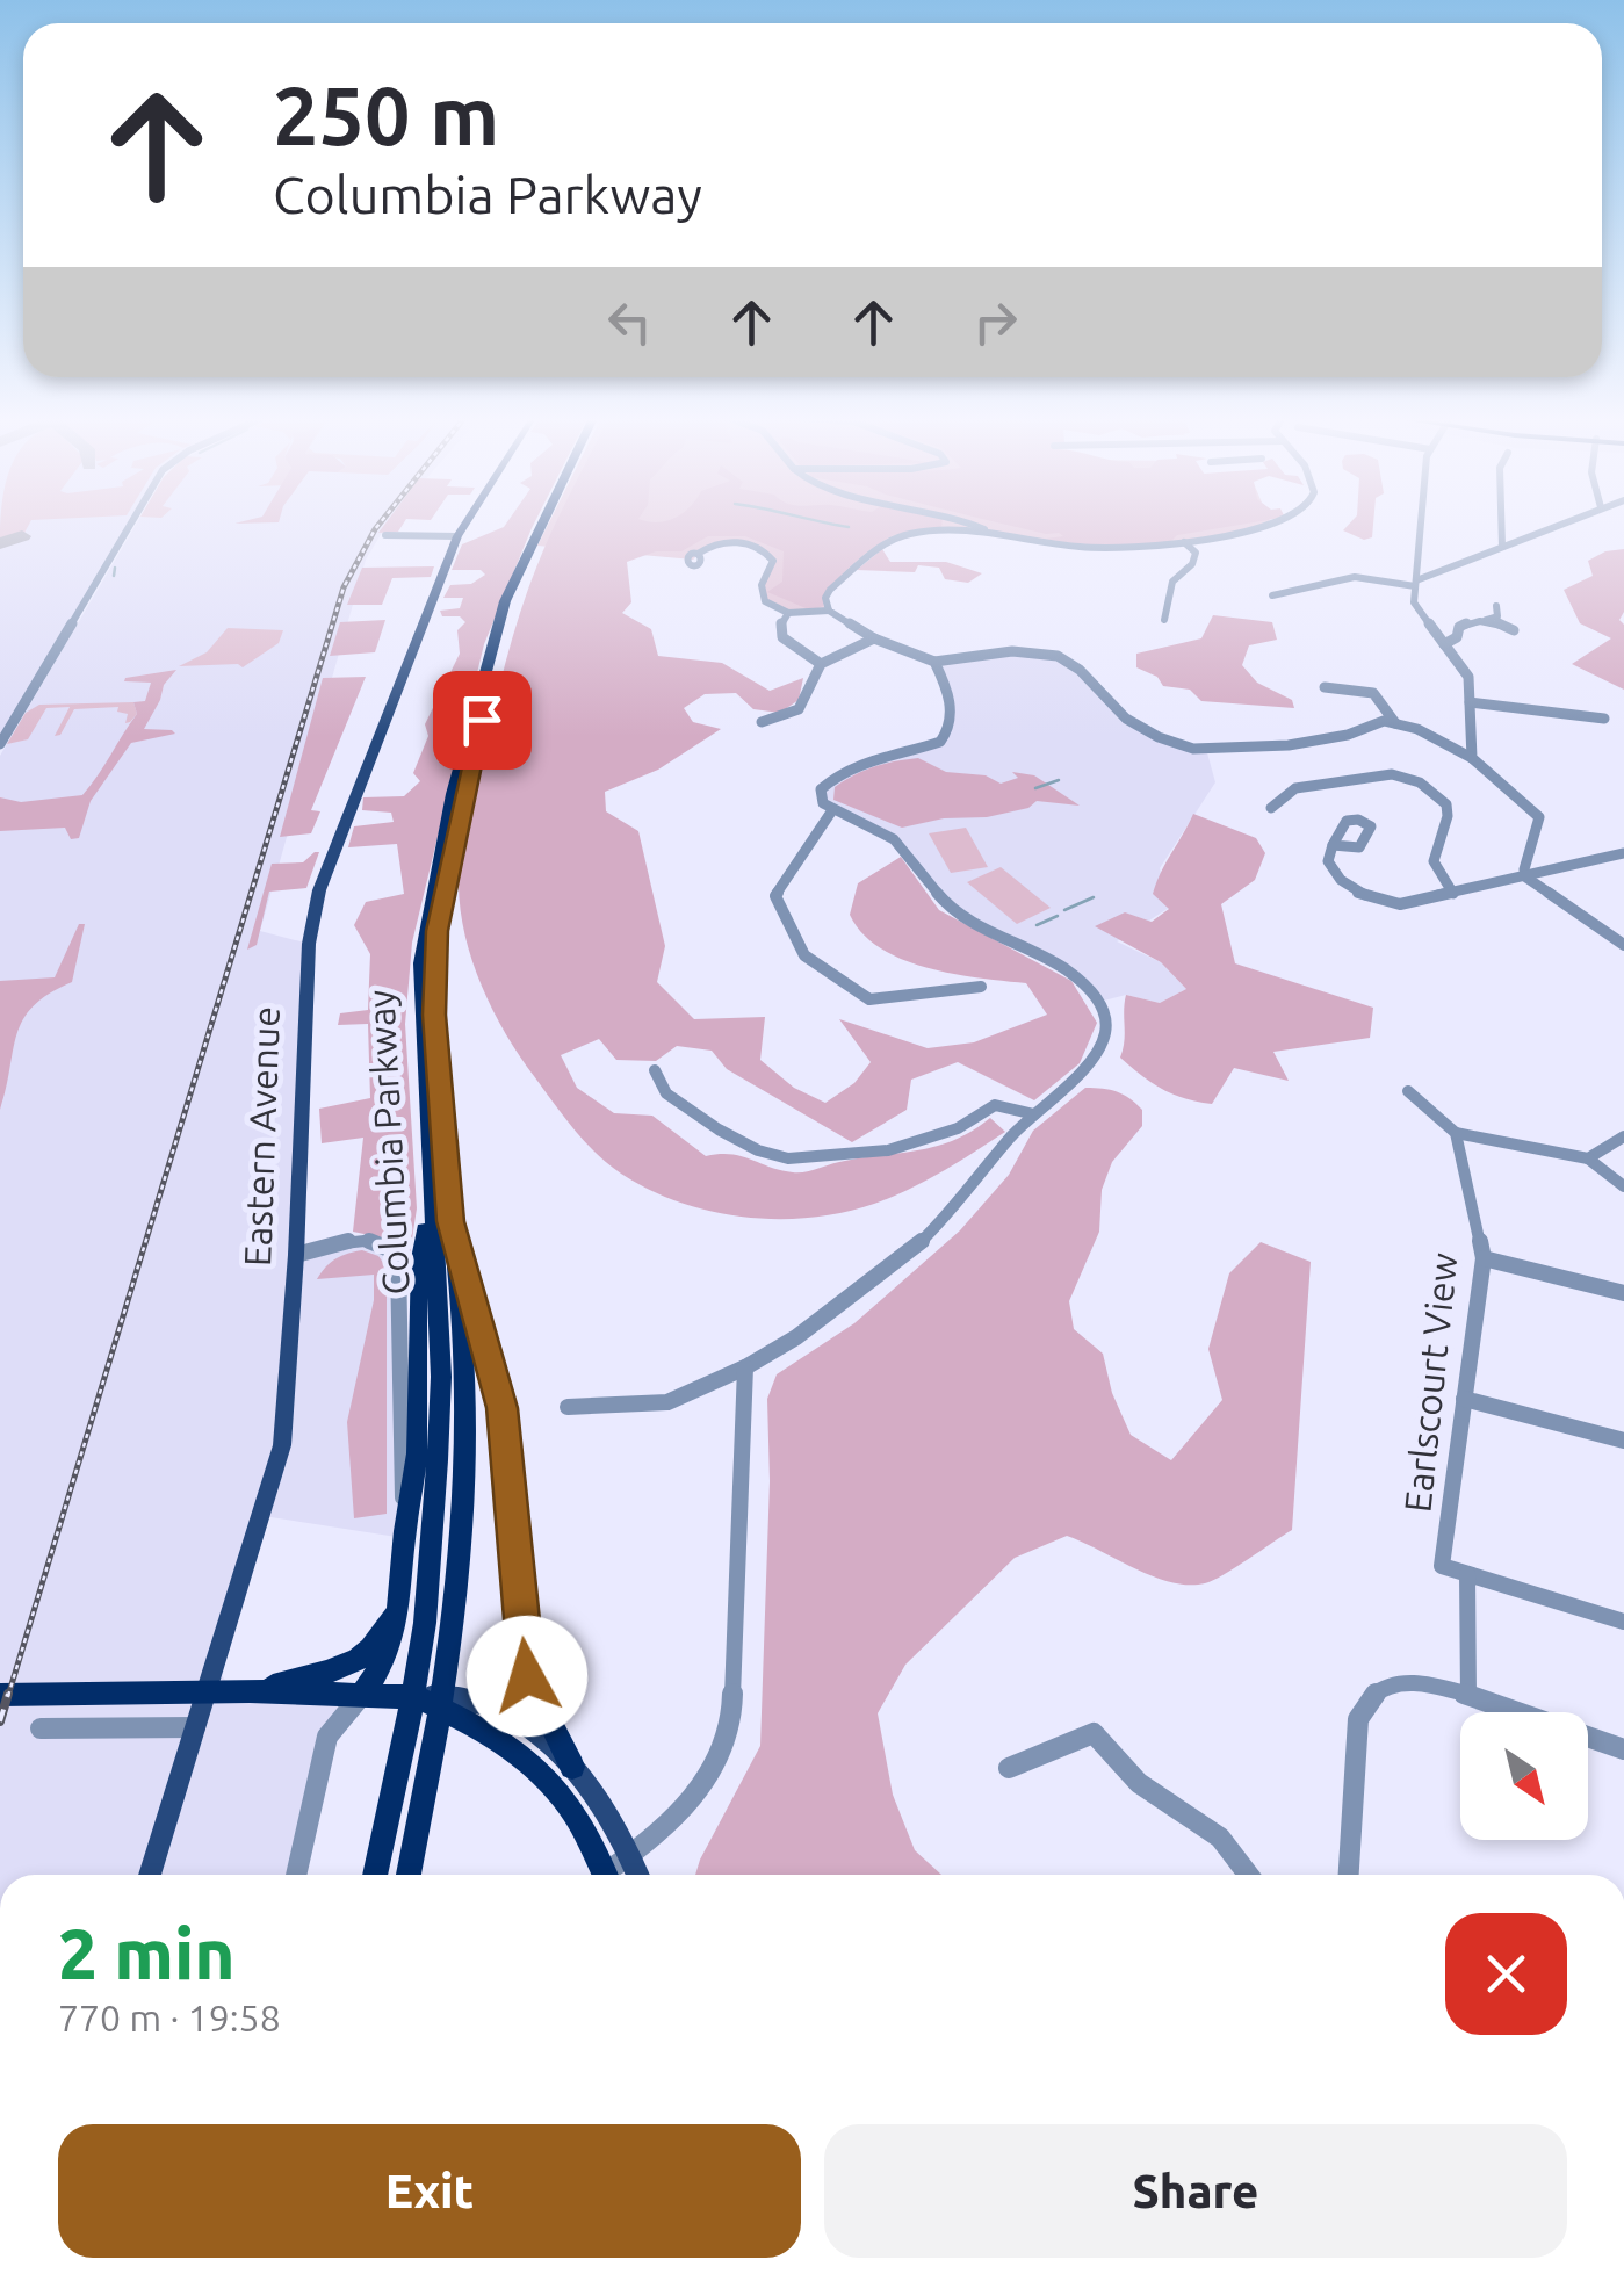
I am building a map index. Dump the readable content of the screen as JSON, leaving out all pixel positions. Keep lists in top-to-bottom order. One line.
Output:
{"streets":{"highway":["Columbia Parkway"],"main road":["Eastern Avenue"],"street":["Earlscourt View"]},"north":"bottom right","page":{"turn":["250 m","Columbia Parkway"],"heading":["2 min","770 m · 19:58"],"buttons":["Exit","Share"]}}
